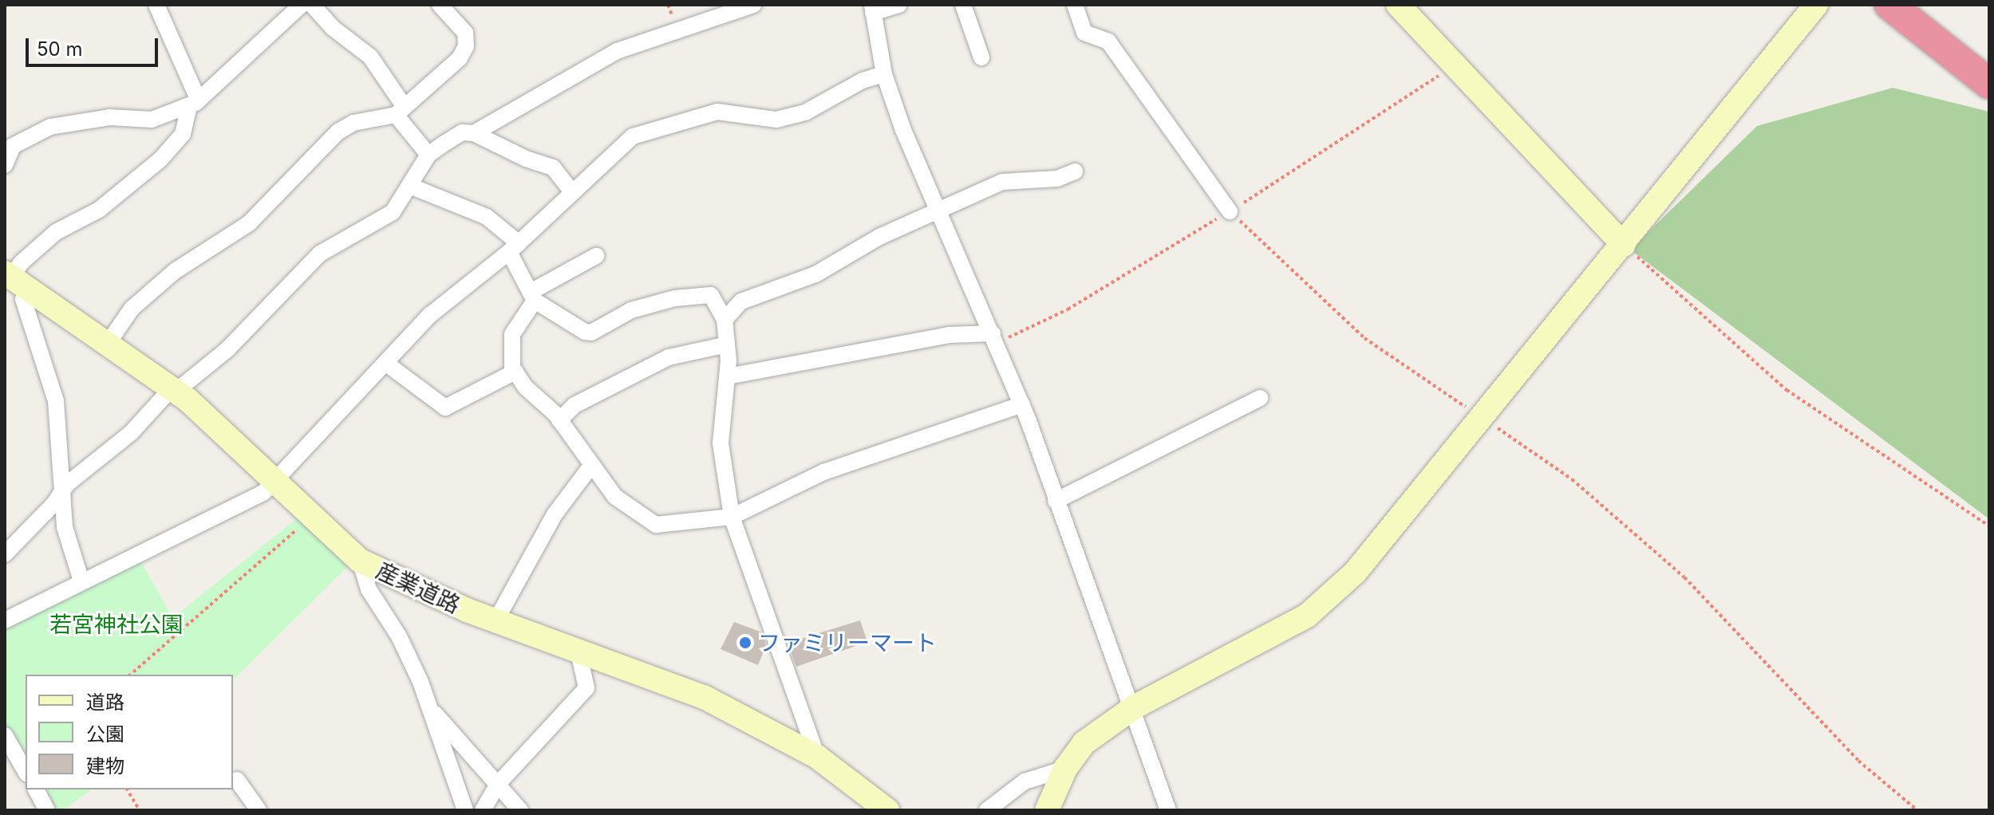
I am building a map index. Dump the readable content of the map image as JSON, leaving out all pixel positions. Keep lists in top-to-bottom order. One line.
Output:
{"streets":{"street":["産業道路"]},"parks":["若宮神社公園"],"places":["ファミリーマート"],"legend":["道路","公園","建物"],"scale_bar":"50 m"}
